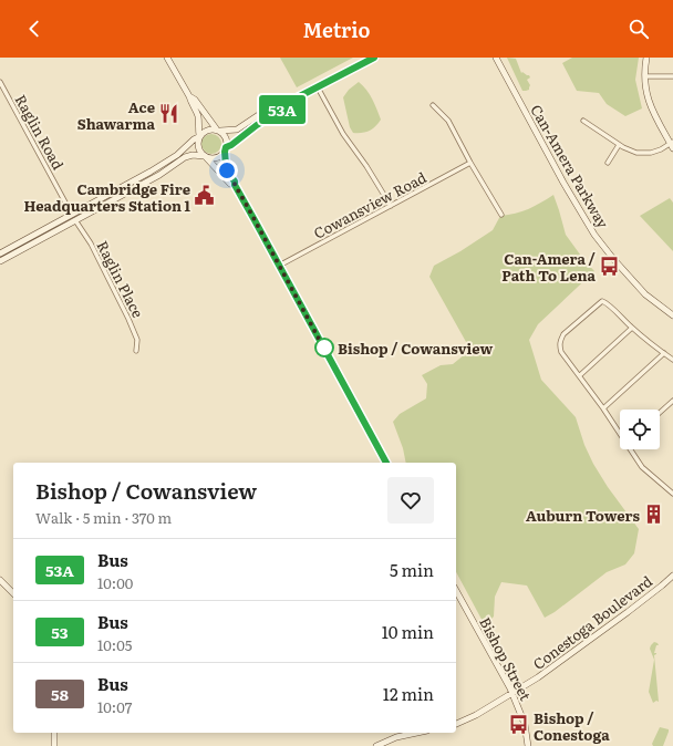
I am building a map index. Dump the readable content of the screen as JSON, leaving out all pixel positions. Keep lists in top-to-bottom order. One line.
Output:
{"streets":{"main road":["Can-Amera Parkway","Conestoga Boulevard","Bishop Street"],"street":["Raglin Road","Cowansview Road","Raglin Place"]},"crossings":[["Conestoga Boulevard","Bishop Street"]],"places":{"restaurant":["Ace Shawarma"],"public building":["Cambridge Fire Headquarters Station 1"],"bus stop":["Can-Amera / Path To Lena","Bishop / Conestoga"],"other":["Bishop / Cowansview"],"building":["Auburn Towers"]},"lines":["bus line 53A"],"page":{"header":"Metrio","on_map":"53A","heading":["Bishop / Cowansview","Walk · 5 min · 370 m"],"list":[{"mark":"53A","name":"Bus","note":"10:00","value":"5 min"},{"mark":"53","name":"Bus","note":"10:05","value":"10 min"},{"mark":"58","name":"Bus","note":"10:07","value":"12 min"}]}}
